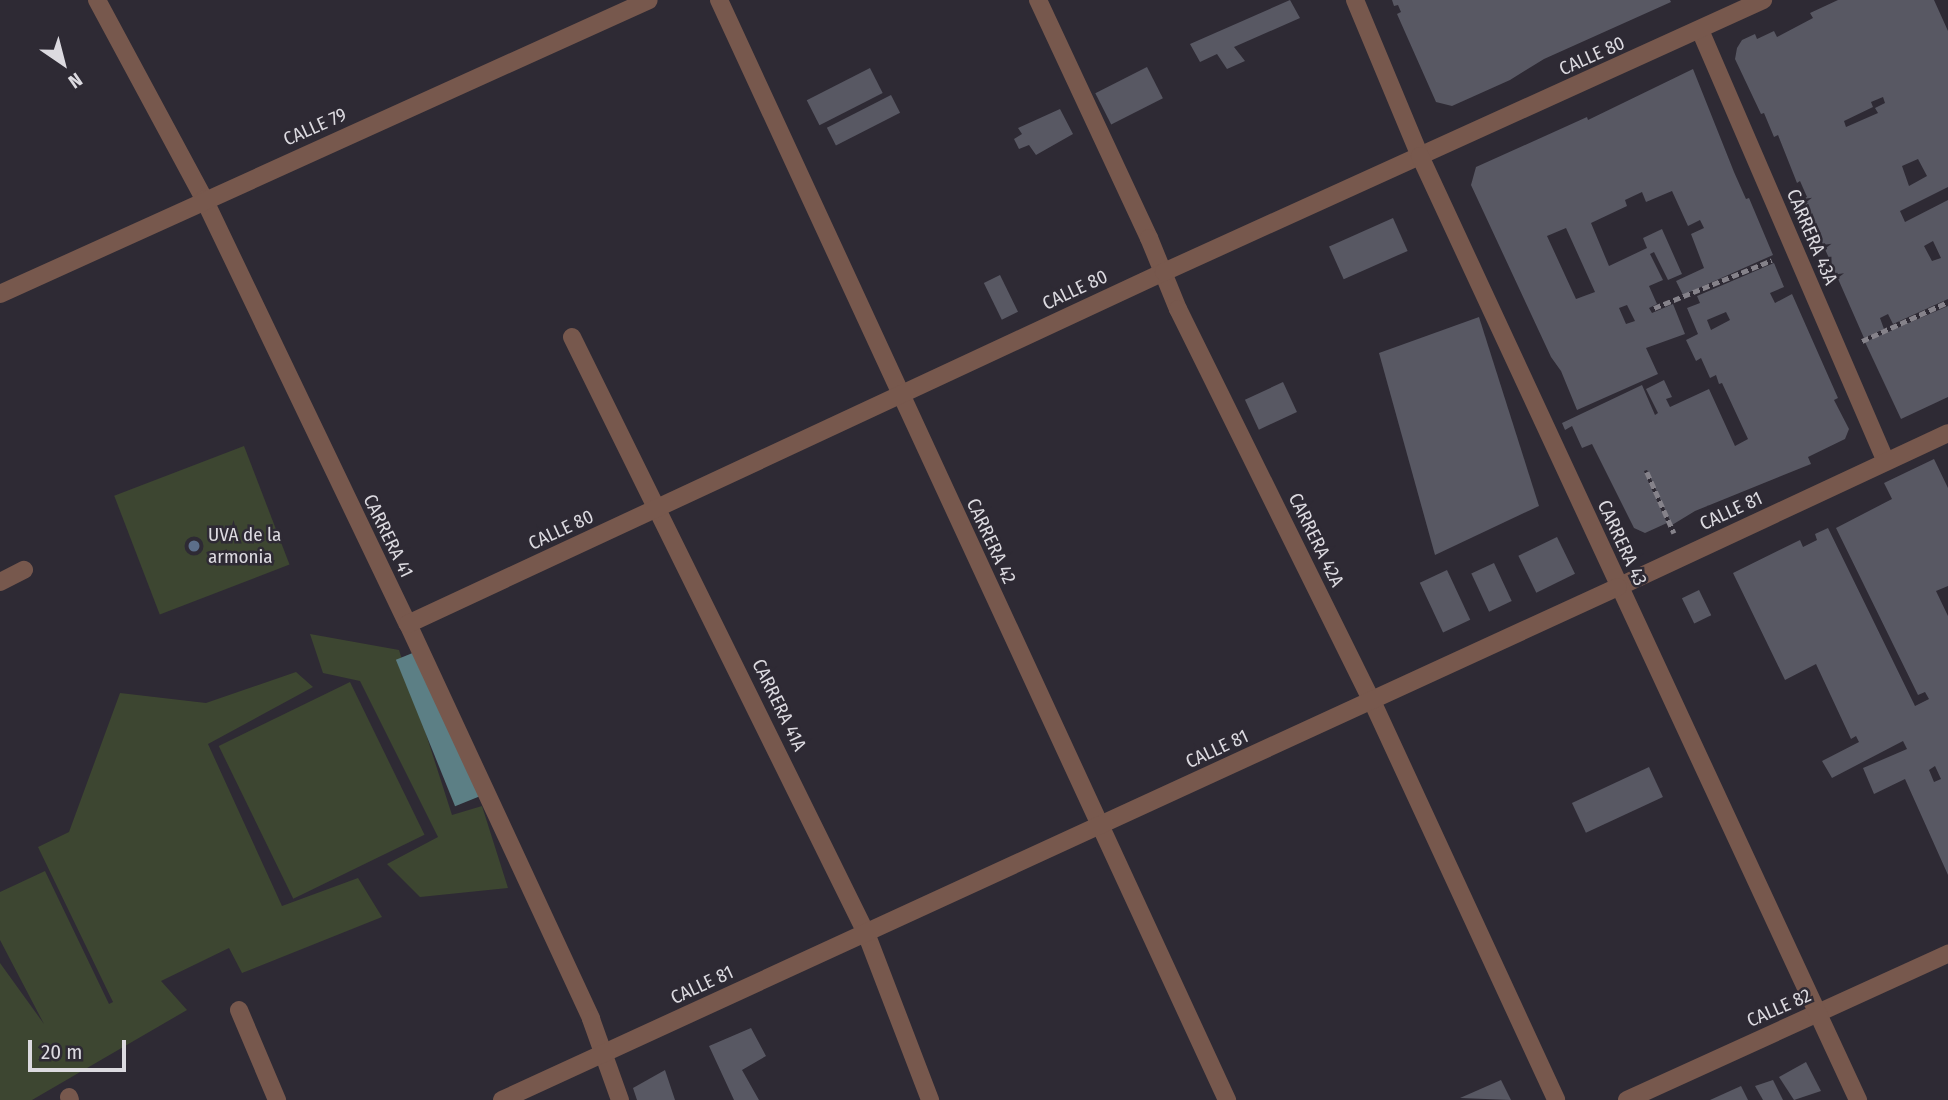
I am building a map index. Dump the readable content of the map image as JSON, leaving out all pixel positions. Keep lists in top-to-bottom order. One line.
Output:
{"streets":{"street":["CALLE 80","CALLE 79","CARRERA 43A","CALLE 81","CARRERA 41","CARRERA 42A","CARRERA 42","CARRERA 43","CARRERA 41A","CALLE 82"]},"crossings":[["CALLE 80","CARRERA 43A"],["CALLE 80","CARRERA 41"],["CALLE 80","CARRERA 42A"],["CALLE 80","CARRERA 42"],["CALLE 80","CARRERA 43"],["CALLE 80","CARRERA 41A"],["CALLE 79","CARRERA 41"],["CARRERA 43A","CALLE 81"],["CALLE 81","CARRERA 41"],["CALLE 81","CARRERA 42A"],["CALLE 81","CARRERA 42"],["CALLE 81","CARRERA 43"],["CALLE 81","CARRERA 41A"],["CARRERA 43","CALLE 82"]],"places":["UVA de la armonia"],"scale_bar":"20 m","north":"bottom right"}
